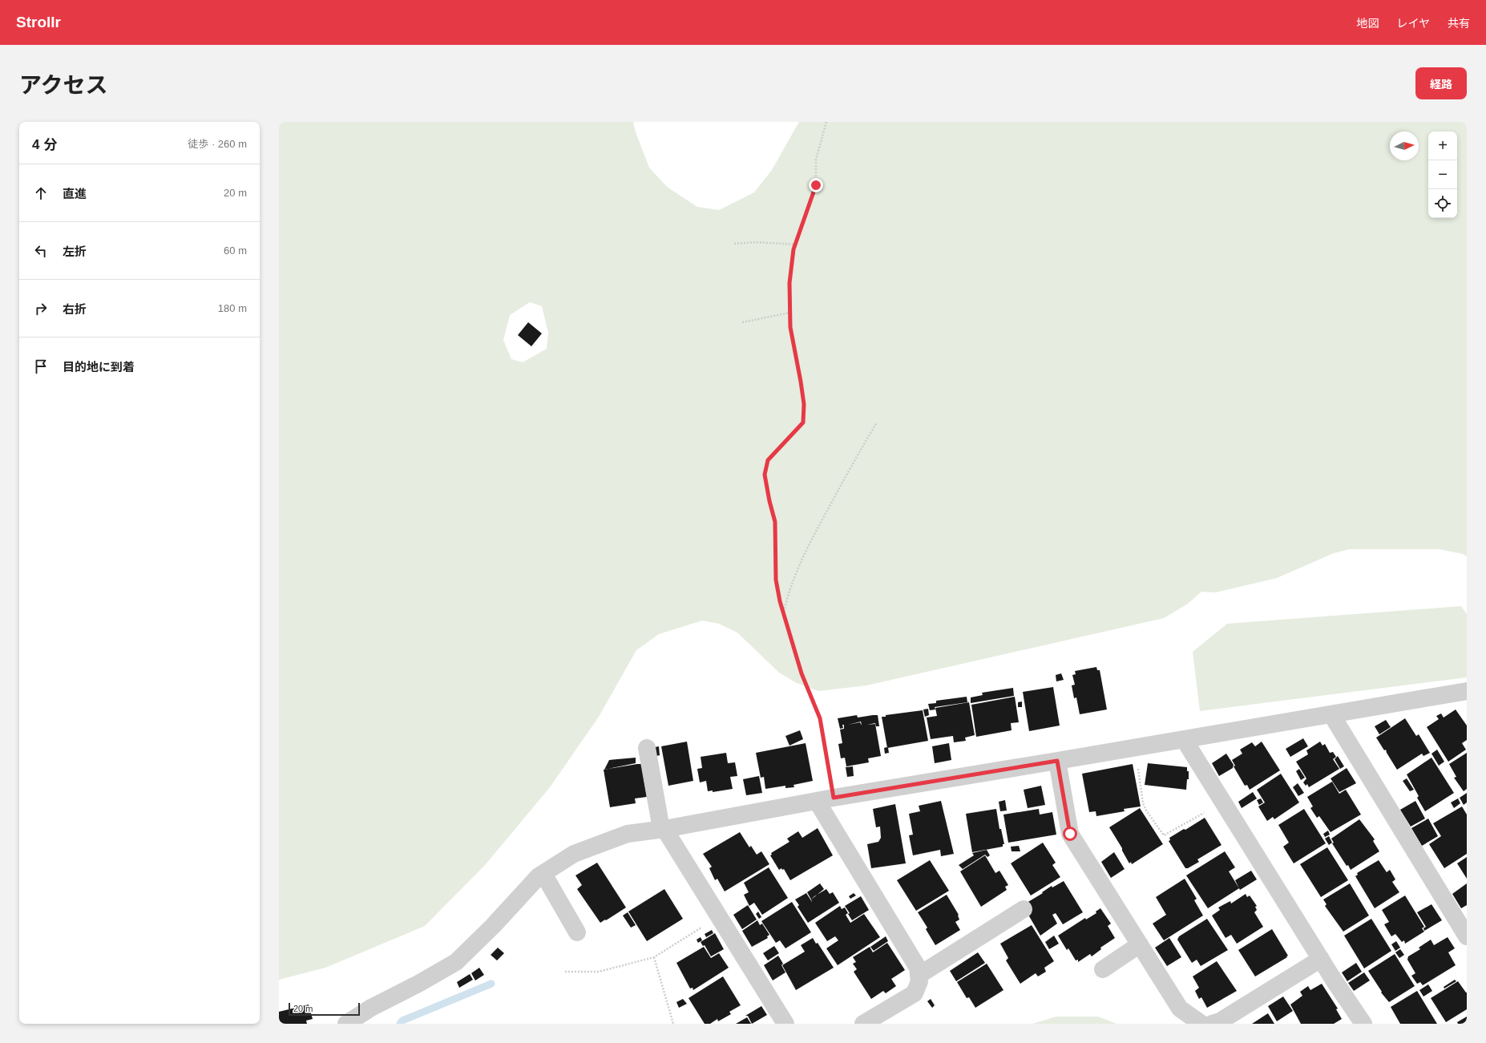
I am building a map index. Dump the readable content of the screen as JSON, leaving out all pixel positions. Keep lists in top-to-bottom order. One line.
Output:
{"scale_bar":"20 m","north":"right","page":{"header":"Strollr","nav":["地図","レイヤ","共有"],"title":"アクセス","buttons":"経路","heading":["4 分","徒歩 · 260 m"],"map_buttons":["+","−"],"list":[["直進","20 m"],["左折","60 m"],["右折","180 m"],"目的地に到着"],"scale":"20 m"}}
